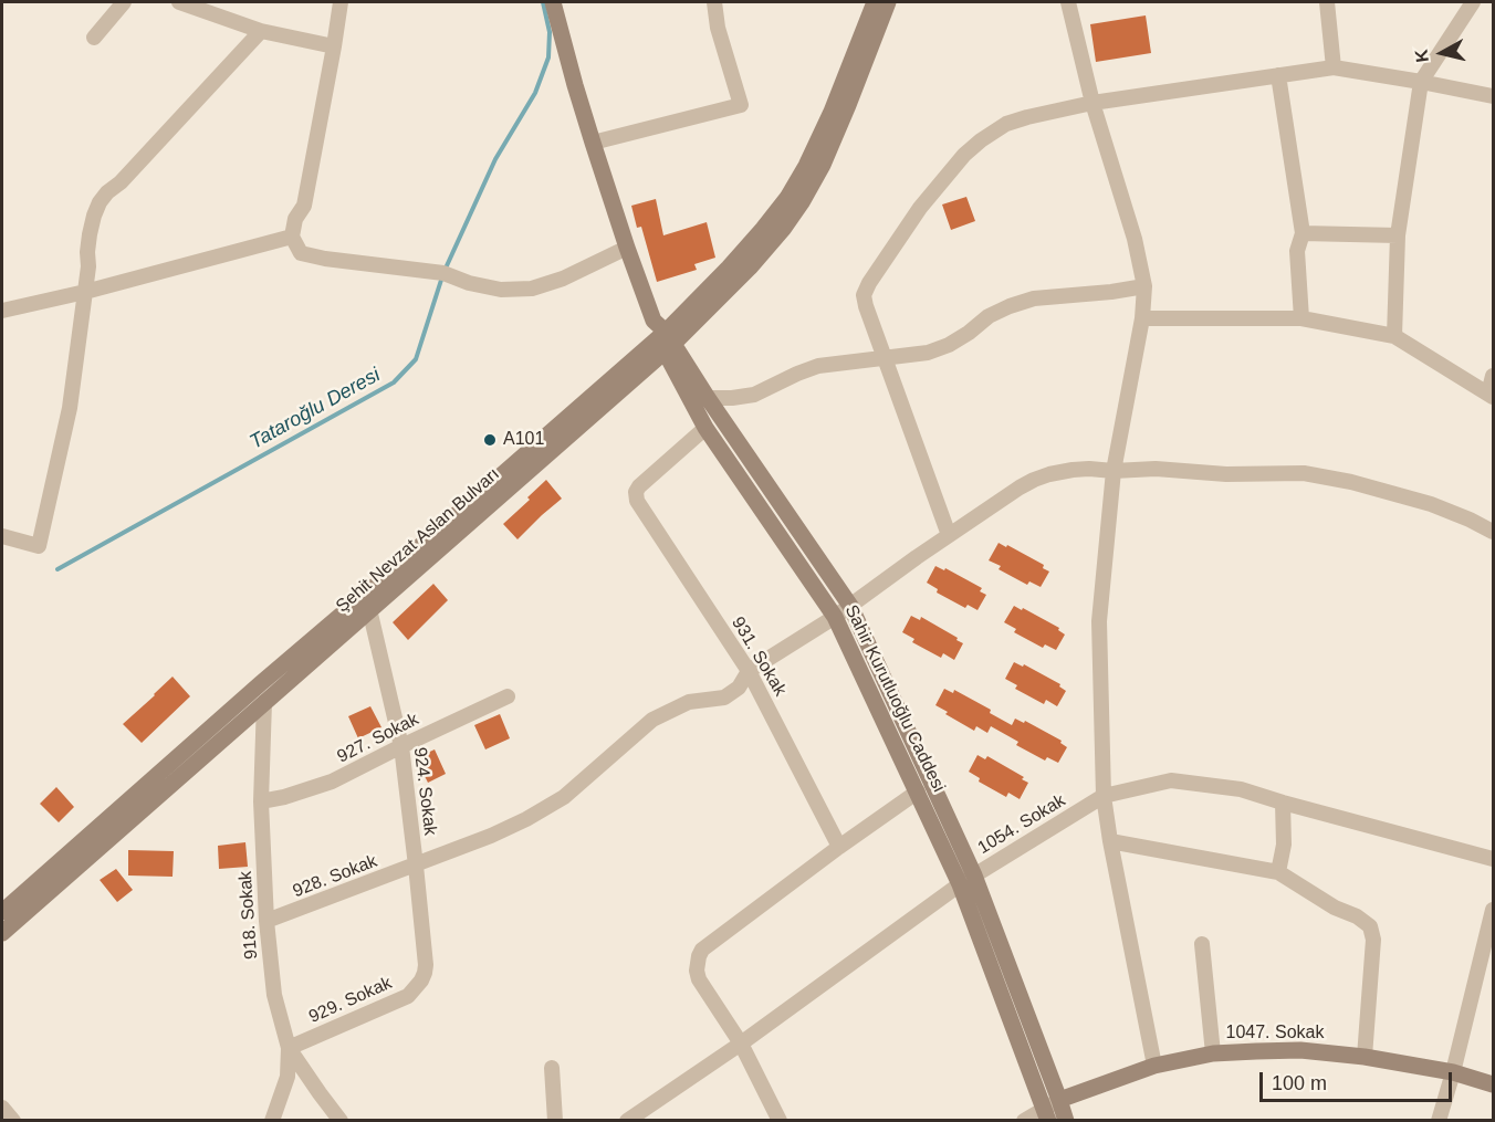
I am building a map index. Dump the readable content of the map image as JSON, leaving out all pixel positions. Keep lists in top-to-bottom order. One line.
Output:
{"streets":{"main road":["Şehit Nevzat Aslan Bulvarı","Sahir Kurutluoğlu Caddesi","1047. Sokak"],"street":["931. Sokak","927. Sokak","924. Sokak","1054. Sokak","928. Sokak","918. Sokak","929. Sokak"]},"crossings":[["Şehit Nevzat Aslan Bulvarı","Sahir Kurutluoğlu Caddesi"],["Şehit Nevzat Aslan Bulvarı","924. Sokak"],["Şehit Nevzat Aslan Bulvarı","918. Sokak"],["931. Sokak","Sahir Kurutluoğlu Caddesi"],["931. Sokak","928. Sokak"],["Sahir Kurutluoğlu Caddesi","1054. Sokak"],["Sahir Kurutluoğlu Caddesi","928. Sokak"],["Sahir Kurutluoğlu Caddesi","1047. Sokak"],["927. Sokak","924. Sokak"],["927. Sokak","918. Sokak"],["924. Sokak","928. Sokak"],["924. Sokak","929. Sokak"],["928. Sokak","918. Sokak"],["918. Sokak","929. Sokak"]],"water":["Tataroğlu Deresi"],"places":["A101"],"scale_bar":"100 m","north":"left"}
